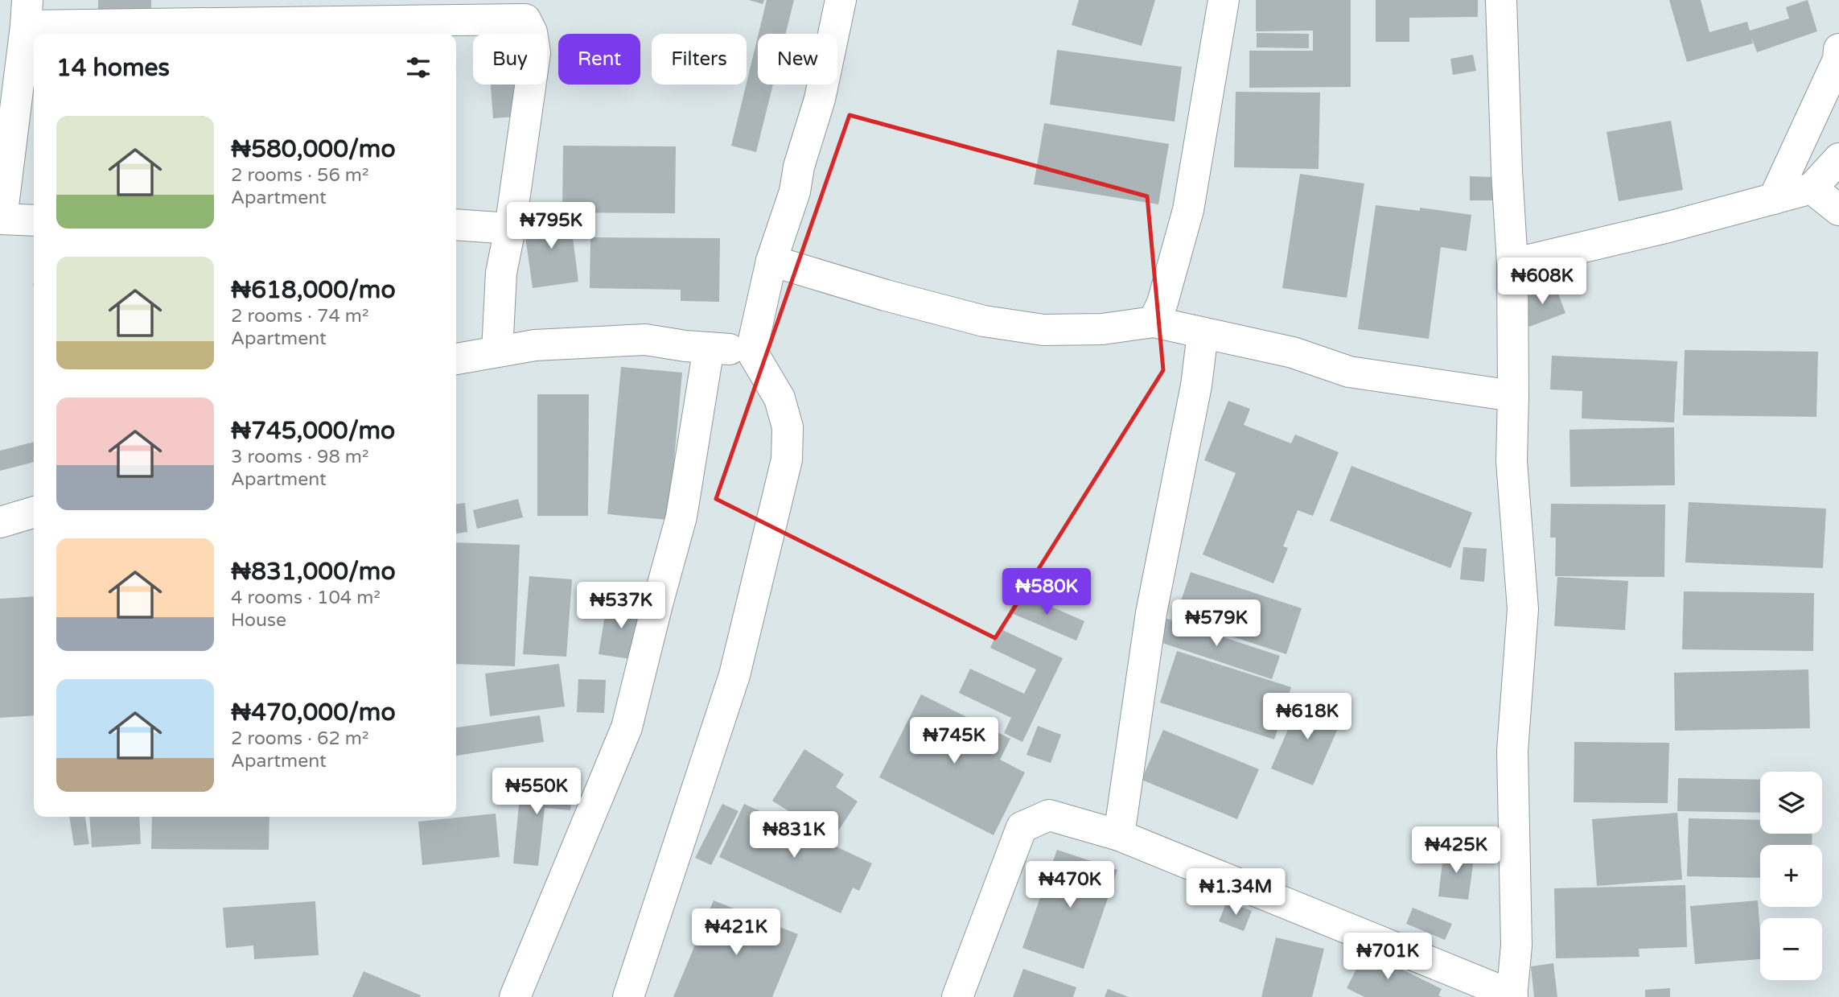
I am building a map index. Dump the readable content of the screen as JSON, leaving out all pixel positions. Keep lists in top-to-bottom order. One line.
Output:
{"page":{"chip":["Buy","Rent","Filters","New"],"heading":"14 homes","list":[{"name":"₦580,000/mo","note":"2 rooms · 56 m² · Apartment"},{"name":"₦618,000/mo","note":"2 rooms · 74 m² · Apartment"},{"name":"₦745,000/mo","note":"3 rooms · 98 m² · Apartment"},{"name":"₦831,000/mo","note":"4 rooms · 104 m² · House"},{"name":"₦470,000/mo","note":"2 rooms · 62 m² · Apartment"}],"price":["₦795K","₦608K","₦580K","₦537K","₦579K","₦618K","₦745K","₦550K","₦831K","₦425K","₦470K","₦1.34M","₦421K","₦701K"],"map_buttons":["+","−"]}}
